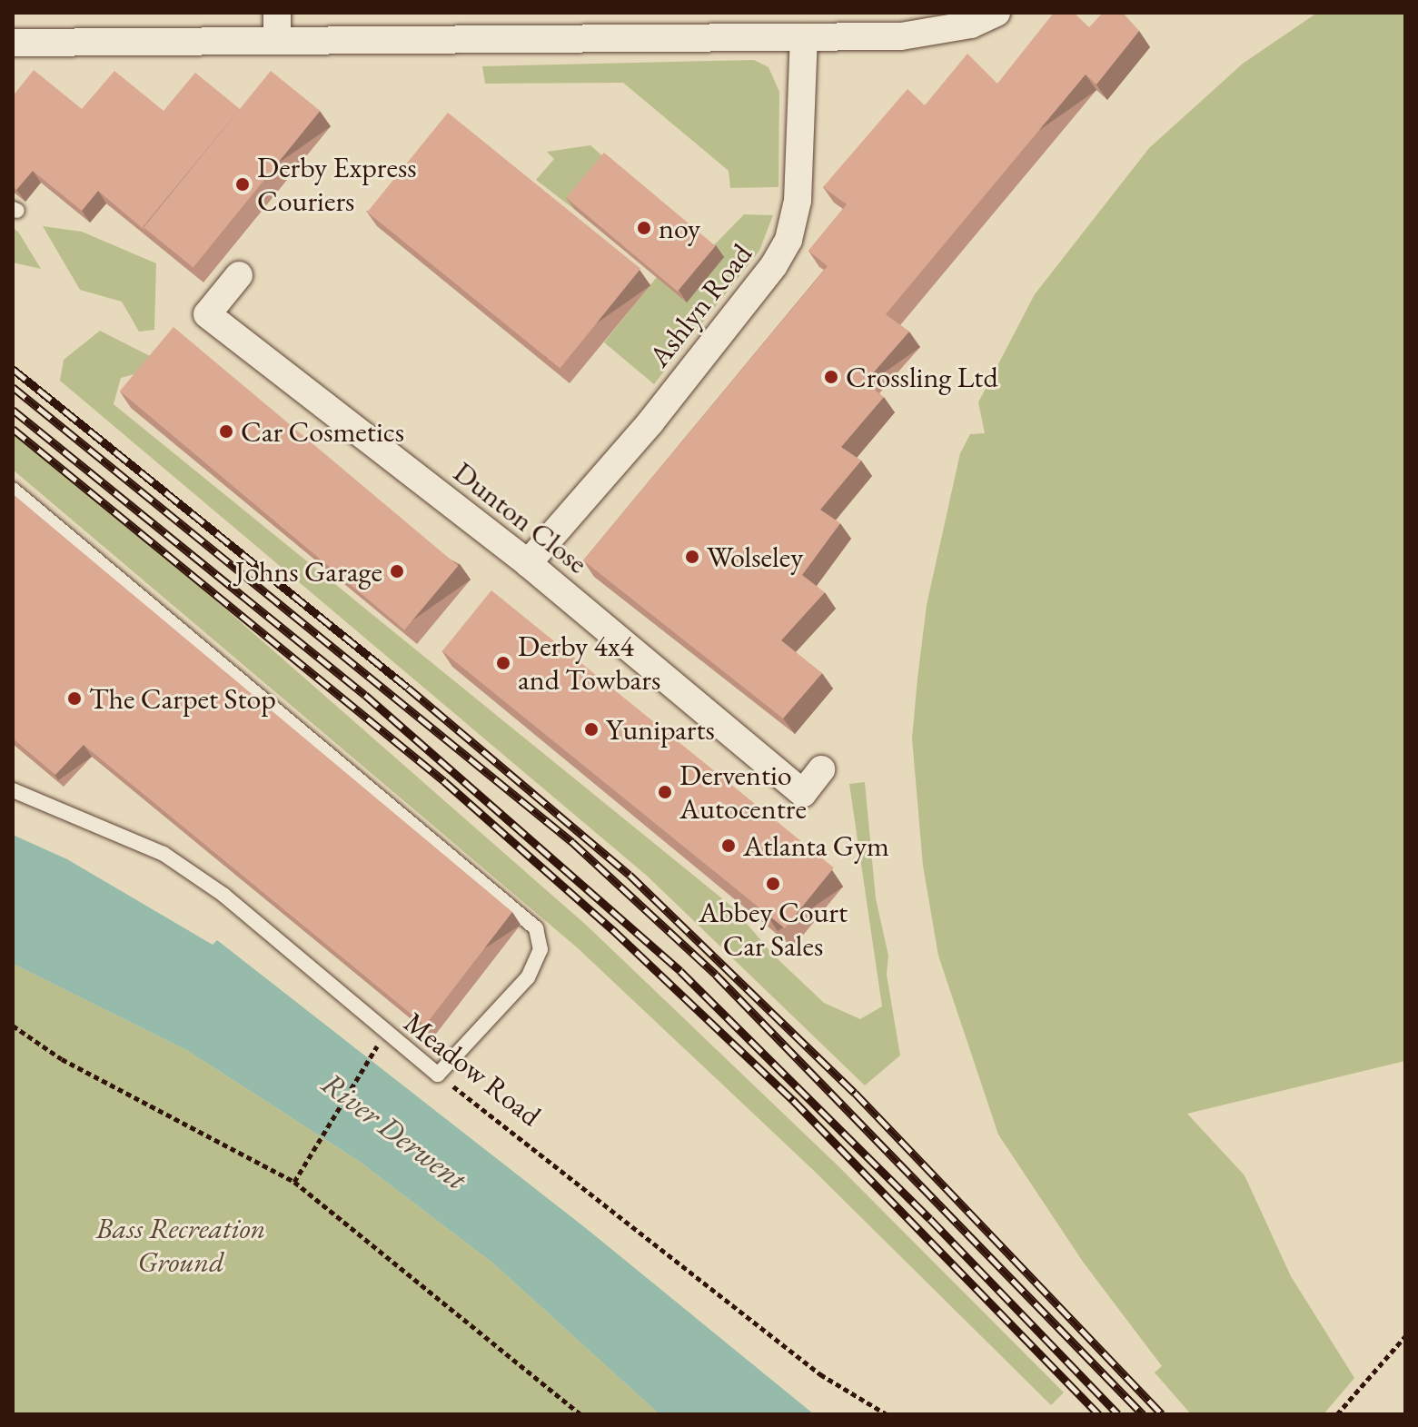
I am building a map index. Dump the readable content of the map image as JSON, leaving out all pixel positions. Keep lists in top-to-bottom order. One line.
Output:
{"streets":{"street":["Ashlyn Road","Dunton Close"],"lane":["Meadow Road"]},"crossings":[["Ashlyn Road","Dunton Close"]],"water":["River Derwent"],"parks":["Bass Recreation Ground"],"places":["Derby Express Couriers","noy","Crossling Ltd","Car Cosmetics","Wolseley","Johns Garage","Derby 4x4 and Towbars","The Carpet Stop","Yuniparts","Derventio Autocentre","Atlanta Gym","Abbey Court Car Sales"]}
